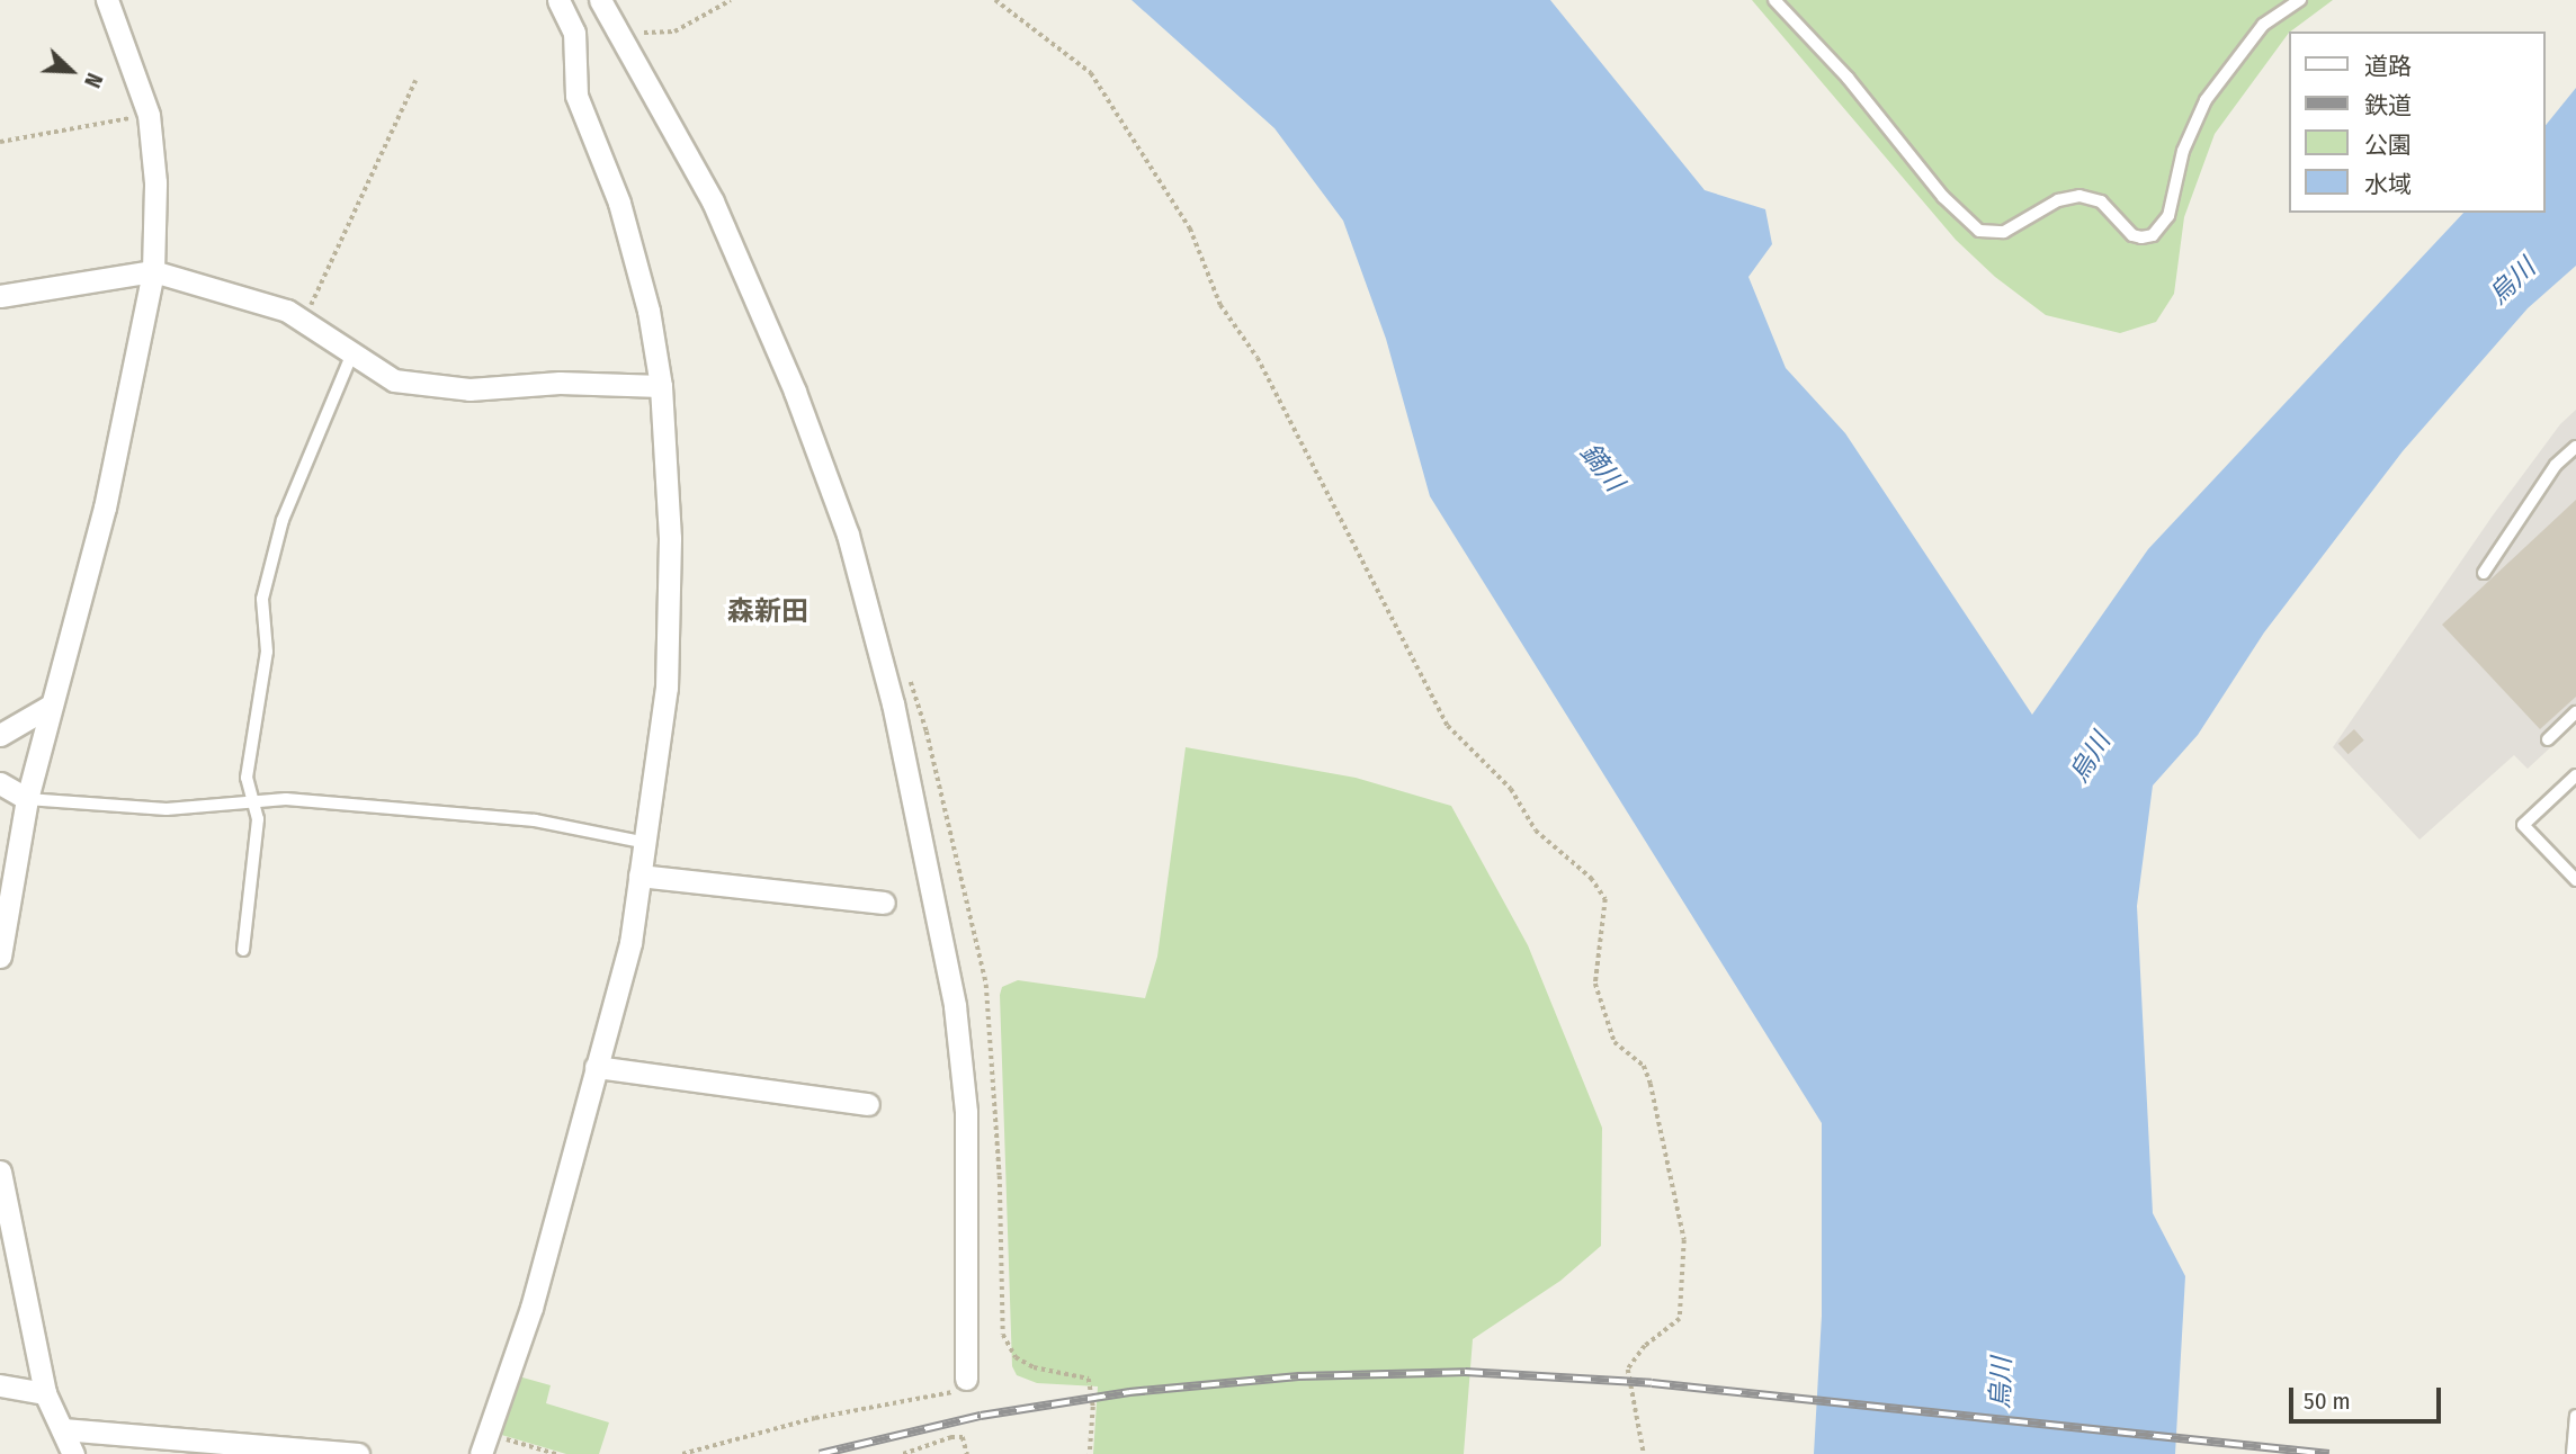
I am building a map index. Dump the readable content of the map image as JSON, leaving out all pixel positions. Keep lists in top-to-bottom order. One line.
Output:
{"districts":["森新田"],"water":["烏川","鏑川"],"legend":["道路","鉄道","公園","水域"],"scale_bar":"50 m","north":"bottom right"}
